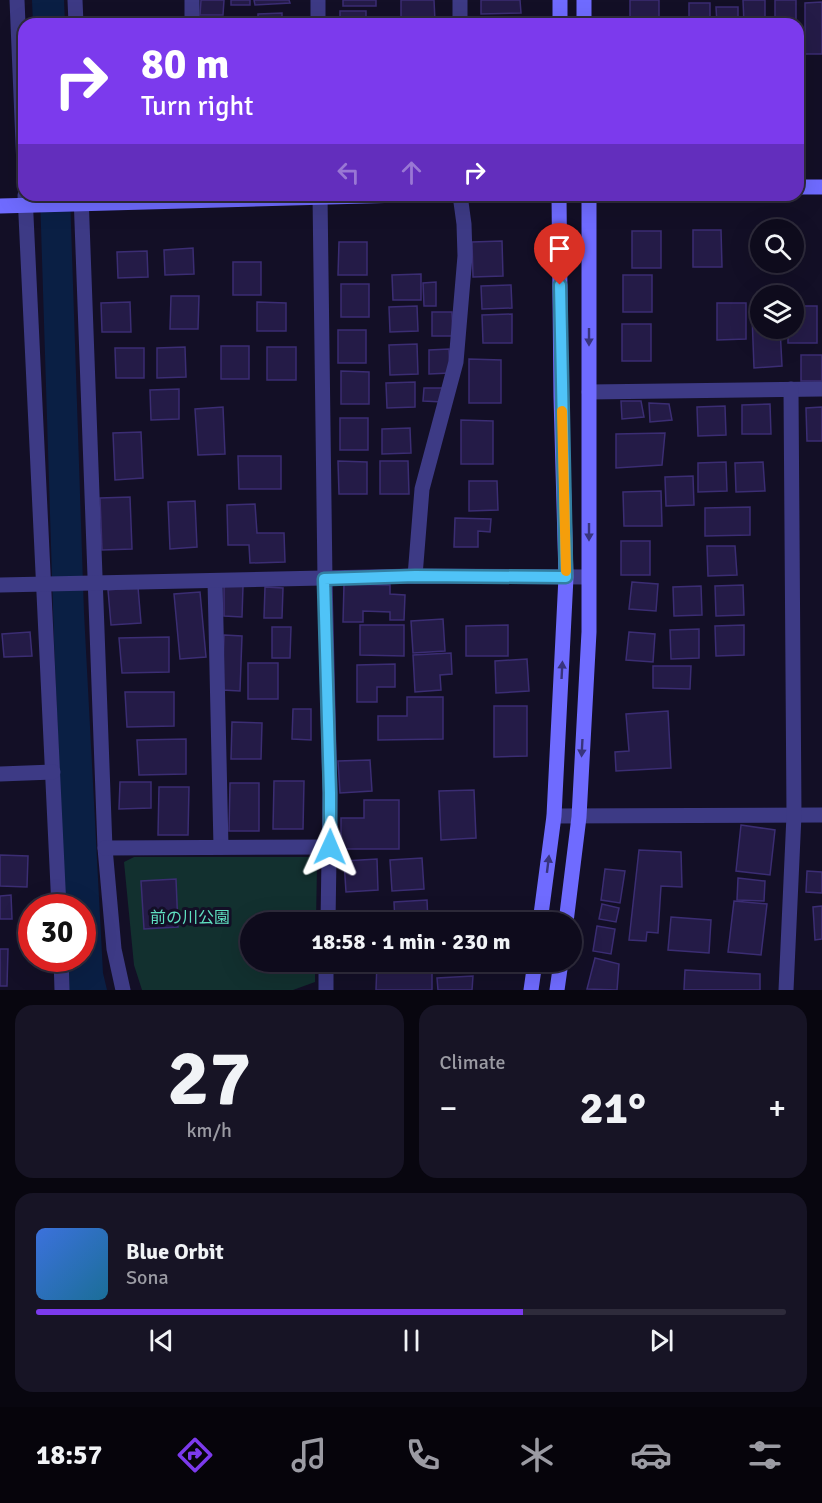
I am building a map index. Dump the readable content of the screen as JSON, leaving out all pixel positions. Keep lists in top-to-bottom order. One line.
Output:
{"parks":["前の川公園"],"page":{"turn":["80 m","Turn right"],"limit":"30","trip":"18:58 · 1 min · 230 m","tile":[["27","km/h"],"Climate"],"heat":["−","21°","+"],"song":["Blue Orbit","Sona"],"tabs":"18:57"}}
